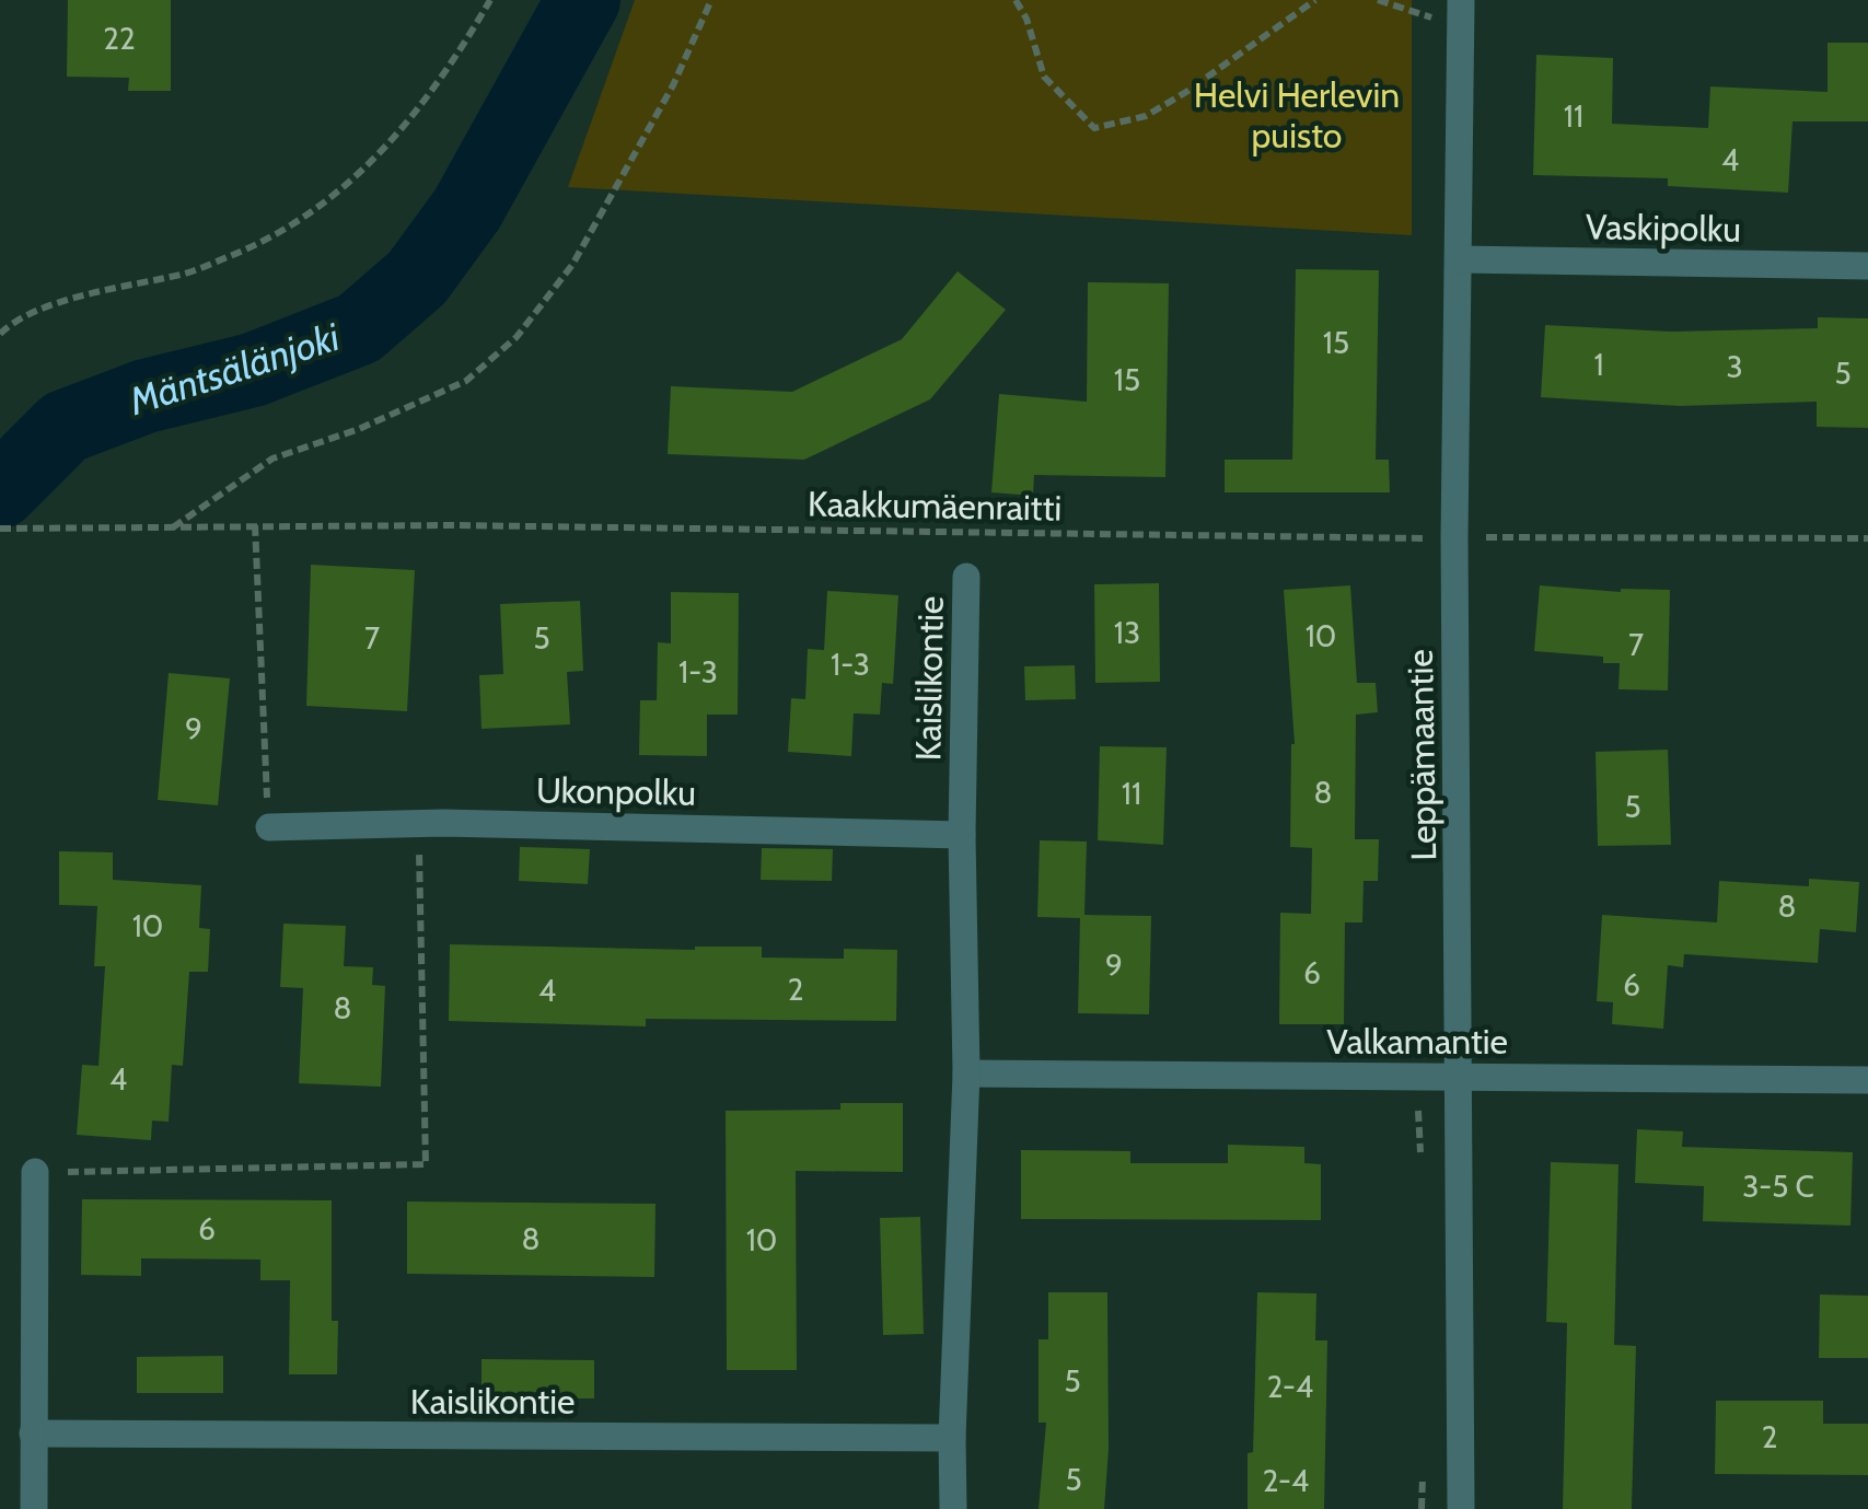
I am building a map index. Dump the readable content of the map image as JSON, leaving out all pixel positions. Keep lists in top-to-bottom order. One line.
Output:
{"streets":{"street":["Vaskipolku","Kaislikontie","Leppämaantie","Ukonpolku","Valkamantie"],"path":["Kaakkumäenraitti"]},"crossings":[["Vaskipolku","Leppämaantie"],["Kaakkumäenraitti","Leppämaantie"],["Kaislikontie","Ukonpolku"],["Kaislikontie","Valkamantie"],["Leppämaantie","Valkamantie"]],"water":["Mäntsälänjoki"],"parks":["Helvi Herlevin puisto"],"house_numbers":["22","11","4","15","1","3","5","15","13","10","7","5","7","1-3","1-3","9","8","11","5","8","10","9","6","6","2","4","8","4","3-5 C","6","8","10","5","2-4","2","5","2-4"]}
